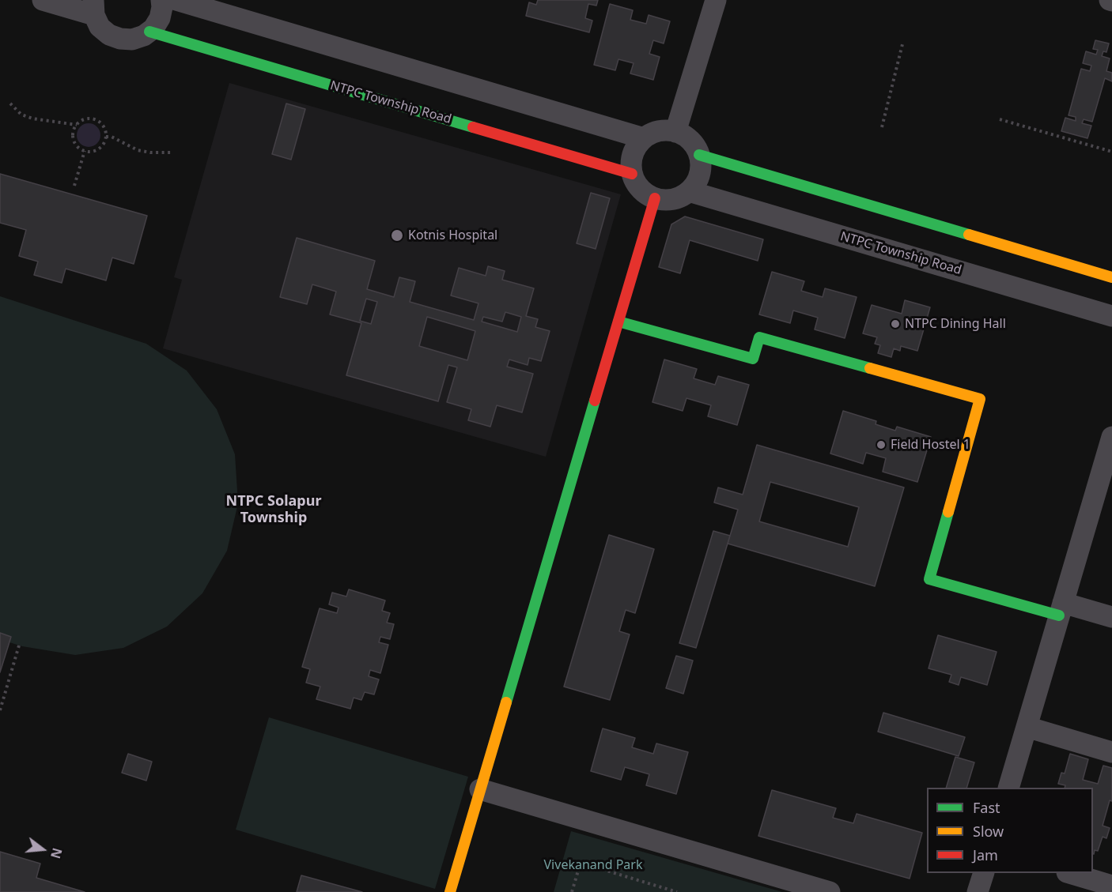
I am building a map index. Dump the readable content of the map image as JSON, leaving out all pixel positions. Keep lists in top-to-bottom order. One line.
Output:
{"streets":{"street":["NTPC Township Road"]},"districts":["NTPC Solapur Township"],"parks":["Vivekanand Park"],"places":["Kotnis Hospital","NTPC Dining Hall","Field Hostel 1"],"legend":["Fast","Slow","Jam"],"north":"right"}
